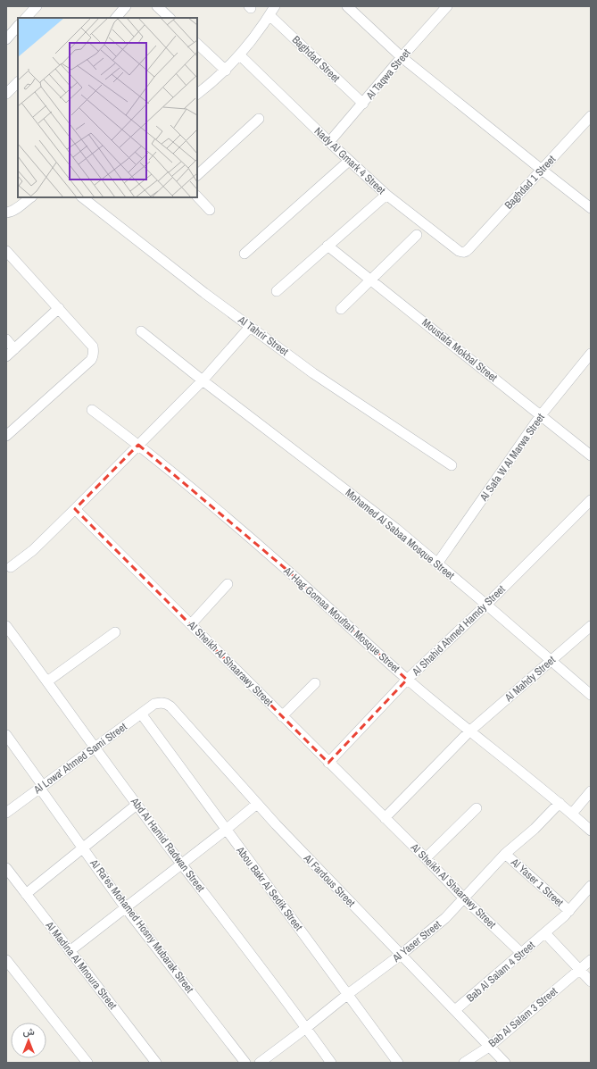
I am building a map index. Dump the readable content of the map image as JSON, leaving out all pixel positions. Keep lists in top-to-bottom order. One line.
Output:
{"streets":{"street":["Baghdad Street","Al Taqwa Street","Nady Al Gmark 4 Street","Baghdad 1 Street","Al Tahrir Street","Moustafa Mokbal Street","Al Safa W Al Marwa Street","Mohamed Al Sabaa Mosque Street","Al Hag Gomaa Mouftah Mosque Street","Al Shahid Ahmed Hamdy Street","Al Sheikh Al Shaarawy Street","Al Mahdy Street","Al Lowa' Ahmed Sami Street","Abd Al Hamid Radwan Street","Al Fardous Street","Al Yaser 1 Street","Abou Bakr Al Sedik Street","Al Ra'es Mohamed Hosny Mubarak Street","Al Yaser Street","Al Madina Al Mnoura Street","Bab Al Salam 4 Street","Bab Al Salam 3 Street"]},"crossings":[["Baghdad Street","Al Taqwa Street"],["Al Taqwa Street","Nady Al Gmark 4 Street"],["Nady Al Gmark 4 Street","Baghdad 1 Street"],["Moustafa Mokbal Street","Al Safa W Al Marwa Street"],["Al Safa W Al Marwa Street","Mohamed Al Sabaa Mosque Street"],["Mohamed Al Sabaa Mosque Street","Al Shahid Ahmed Hamdy Street"],["Mohamed Al Sabaa Mosque Street","Al Mahdy Street"],["Al Hag Gomaa Mouftah Mosque Street","Al Shahid Ahmed Hamdy Street"],["Al Hag Gomaa Mouftah Mosque Street","Al Mahdy Street"],["Al Hag Gomaa Mouftah Mosque Street","Al Yaser Street"],["Al Shahid Ahmed Hamdy Street","Al Sheikh Al Shaarawy Street"],["Al Sheikh Al Shaarawy Street","Al Yaser Street"],["Al Sheikh Al Shaarawy Street","Bab Al Salam 4 Street"],["Al Lowa' Ahmed Sami Street","Abd Al Hamid Radwan Street"],["Al Lowa' Ahmed Sami Street","Al Fardous Street"],["Al Lowa' Ahmed Sami Street","Abou Bakr Al Sedik Street"],["Al Lowa' Ahmed Sami Street","Al Ra'es Mohamed Hosny Mubarak Street"],["Abd Al Hamid Radwan Street","Al Yaser Street"],["Al Fardous Street","Al Yaser Street"],["Al Fardous Street","Bab Al Salam 4 Street"],["Al Fardous Street","Bab Al Salam 3 Street"],["Al Yaser 1 Street","Al Yaser Street"],["Al Yaser 1 Street","Bab Al Salam 4 Street"],["Abou Bakr Al Sedik Street","Al Yaser Street"]],"north":"top"}
